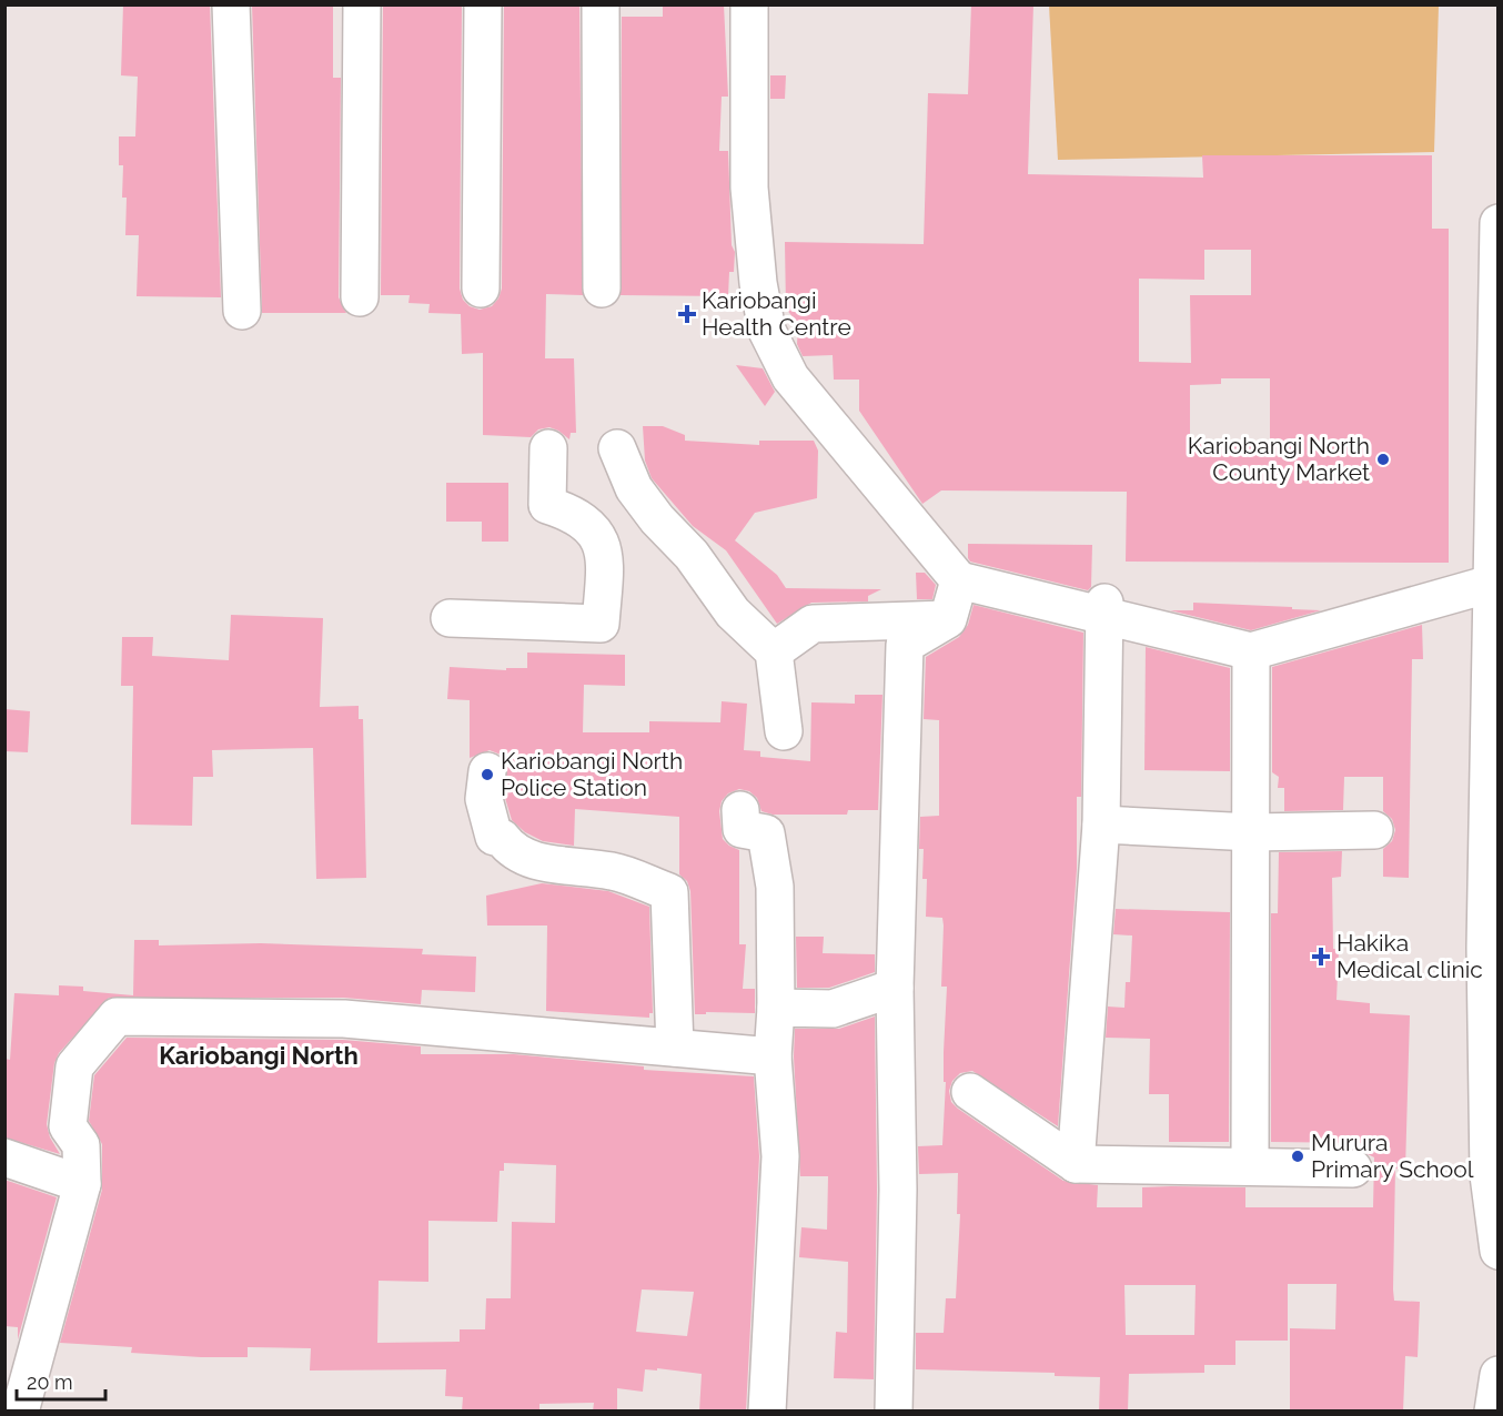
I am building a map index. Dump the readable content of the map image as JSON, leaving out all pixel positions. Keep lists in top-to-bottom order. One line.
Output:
{"districts":["Kariobangi North"],"places":{"health":["Kariobangi Health Centre","Hakika Medical clinic"],"other":["Kariobangi North County Market","Kariobangi North Police Station","Murura Primary School"]},"scale_bar":"20 m"}
